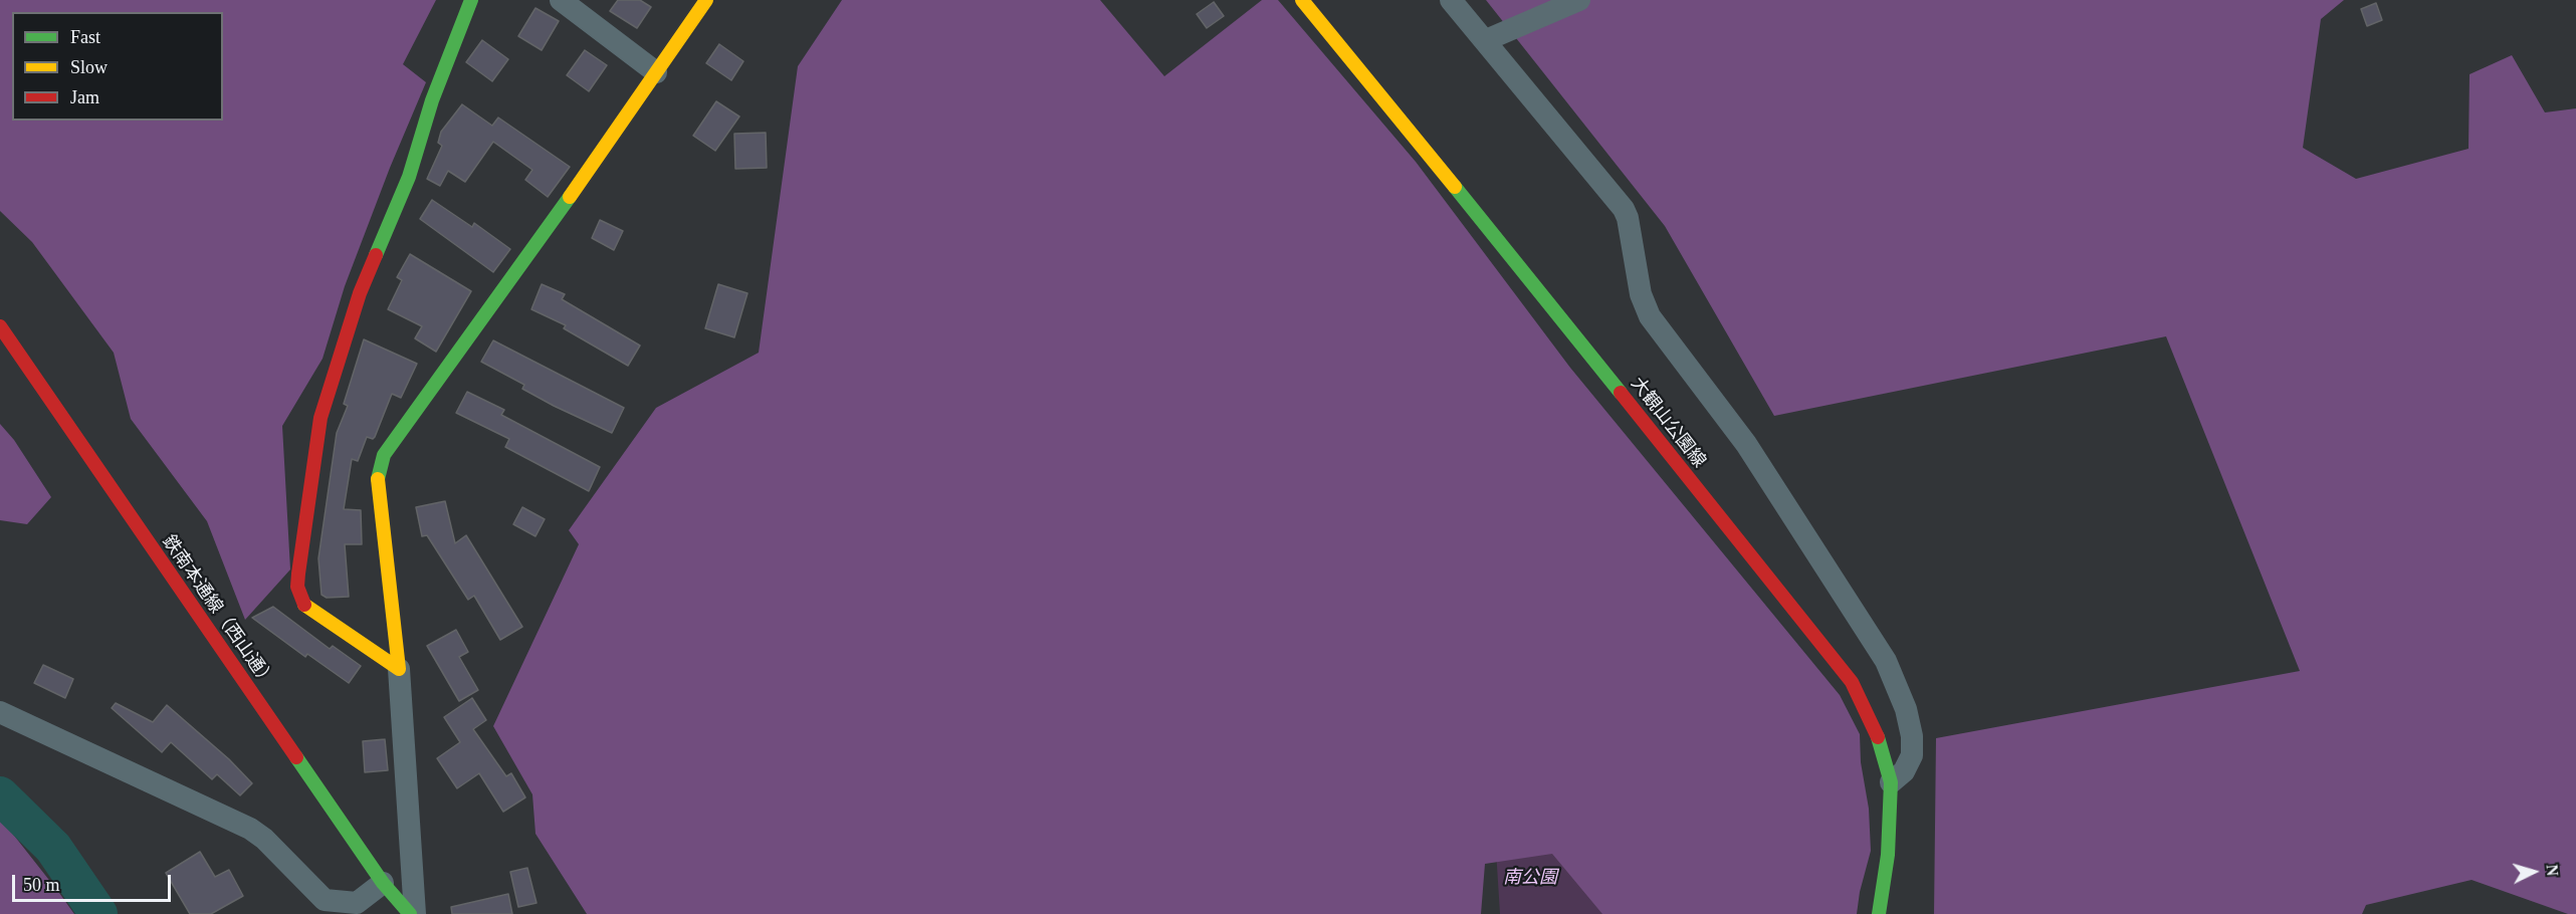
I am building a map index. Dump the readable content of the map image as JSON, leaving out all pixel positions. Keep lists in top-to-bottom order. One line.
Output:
{"streets":{"street":["大観山公園線","鉄南本通線（西山通）"]},"parks":["南公園"],"legend":["Fast","Slow","Jam"],"scale_bar":"50 m","north":"right"}
